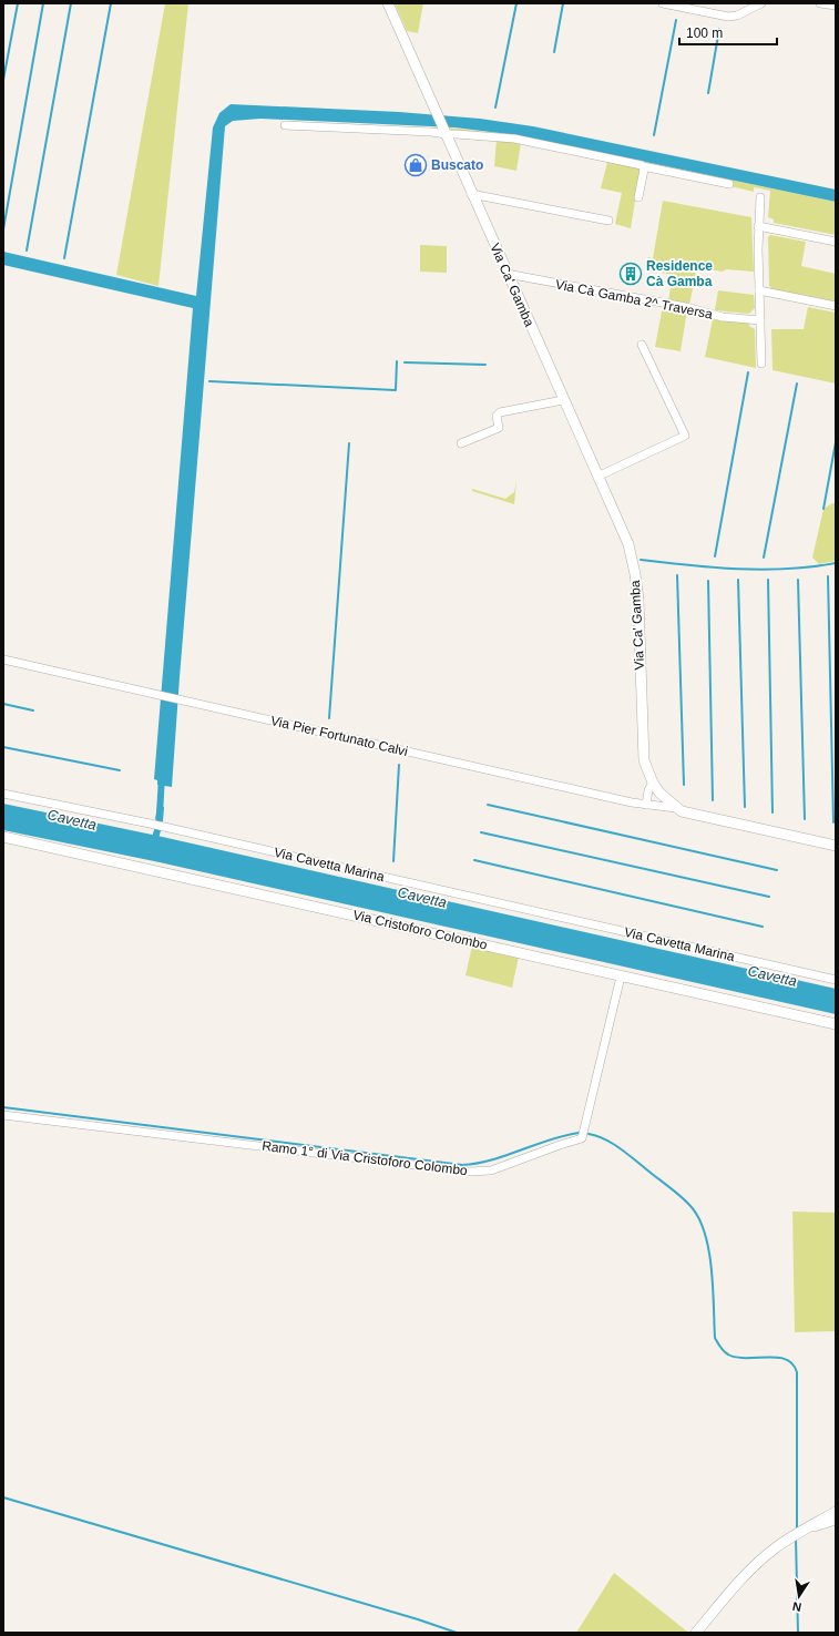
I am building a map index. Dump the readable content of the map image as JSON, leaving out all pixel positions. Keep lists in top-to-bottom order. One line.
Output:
{"streets":{"street":["Via Ca' Gamba","Via Cà Gamba 2^ Traversa","Via Pier Fortunato Calvi","Via Cavetta Marina","Via Cristoforo Colombo","Ramo 1° di Via Cristoforo Colombo"]},"crossings":[["Via Ca' Gamba","Via Cà Gamba 2^ Traversa"],["Via Ca' Gamba","Via Pier Fortunato Calvi"],["Via Cristoforo Colombo","Ramo 1° di Via Cristoforo Colombo"]],"water":["Cavetta"],"places":{"shop":["Buscato"],"building":["Residence Cà Gamba"]},"scale_bar":"100 m","north":"bottom"}
